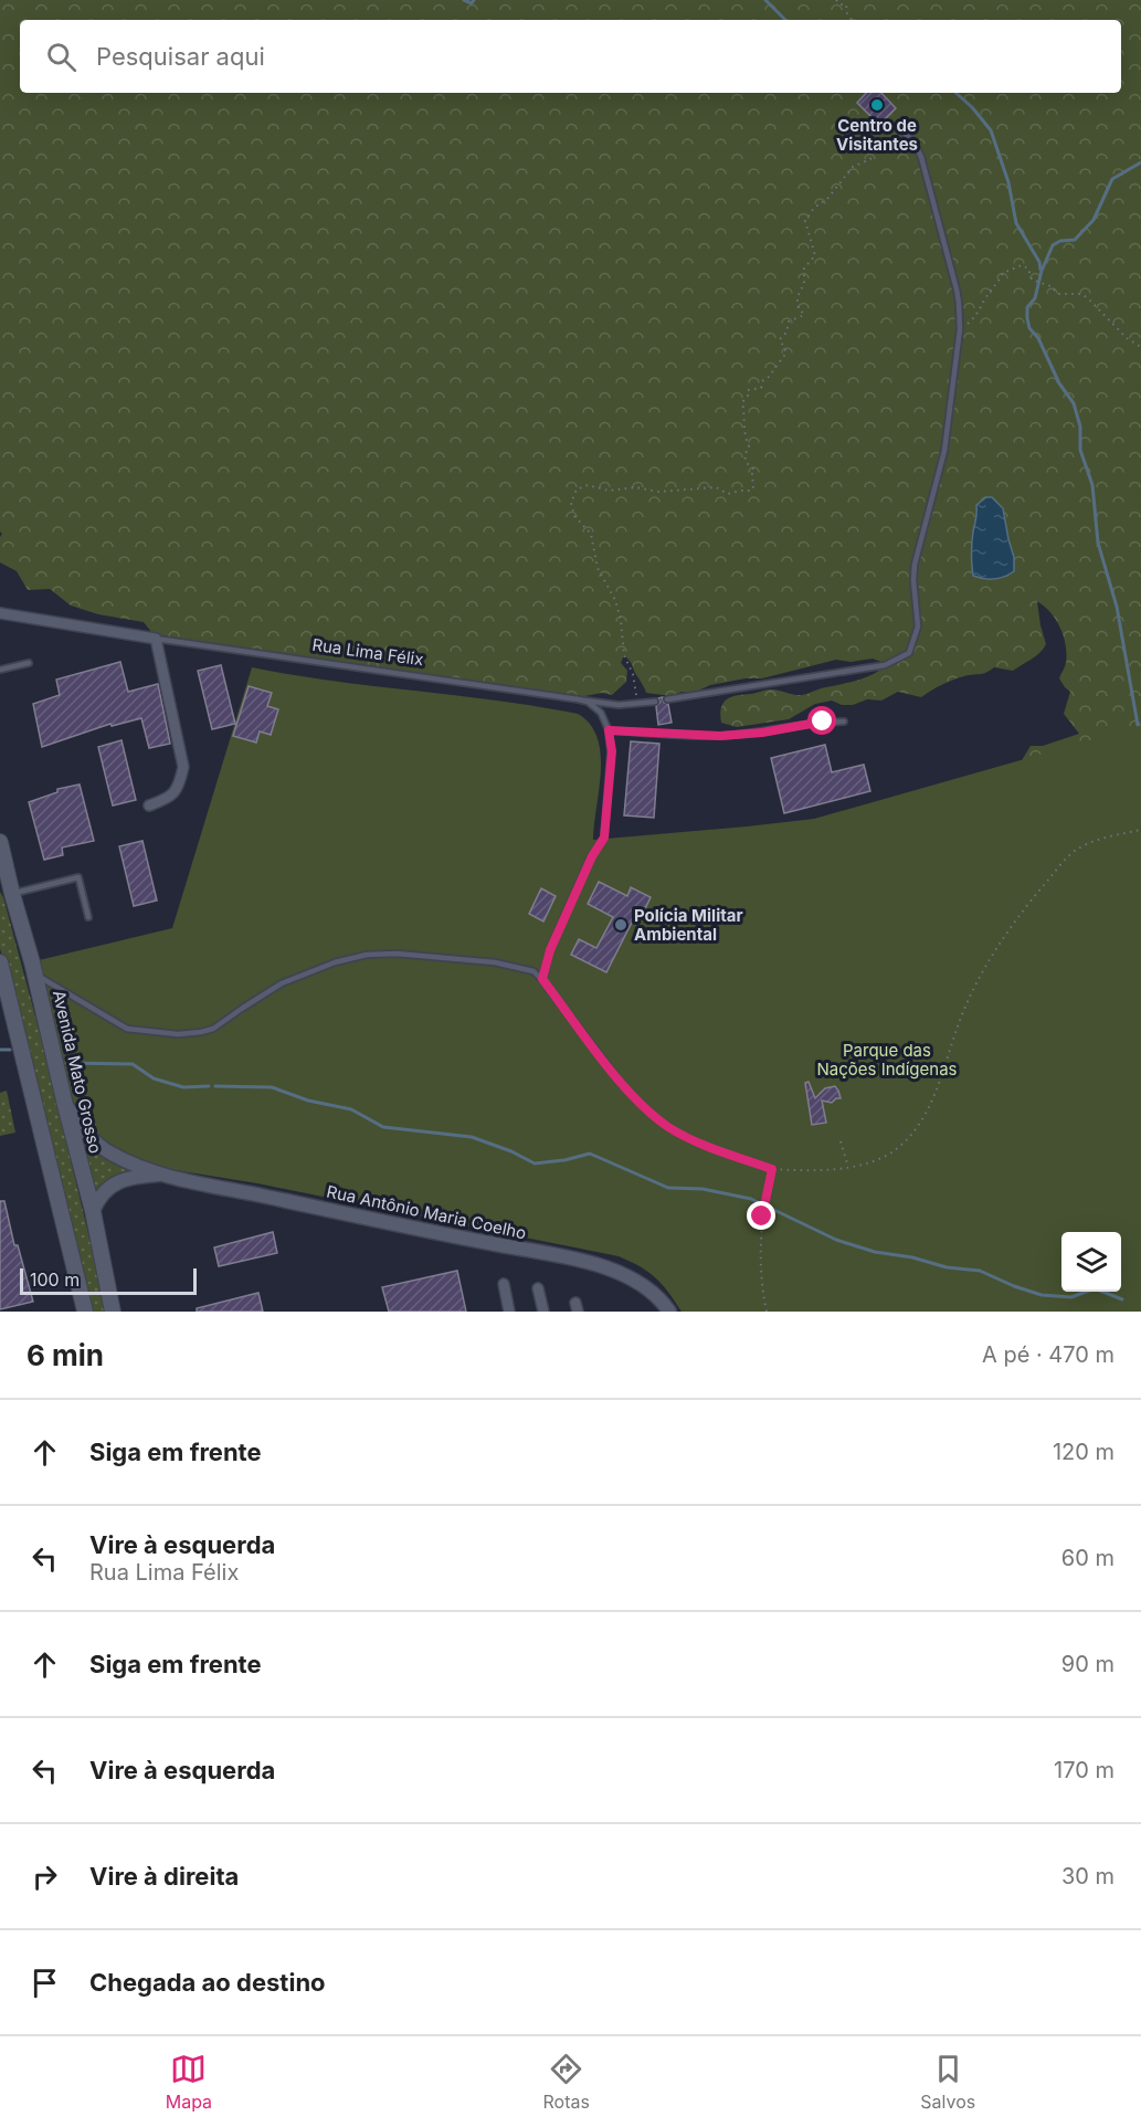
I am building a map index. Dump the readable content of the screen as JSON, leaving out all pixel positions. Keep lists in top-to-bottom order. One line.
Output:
{"streets":{"main road":["Avenida Mato Grosso"],"street":["Rua Lima Félix","Rua Antônio Maria Coelho"]},"crossings":[["Avenida Mato Grosso","Rua Antônio Maria Coelho"]],"parks":["Parque das Nações Indígenas"],"places":["Centro de Visitantes","Polícia Militar Ambiental"],"scale_bar":"100 m","page":{"search":"Pesquisar aqui","scale":"100 m","heading":["6 min","A pé · 470 m"],"list":[["Siga em frente","120 m"],["Vire à esquerda","Rua Lima Félix","60 m"],["Siga em frente","90 m"],["Vire à esquerda","170 m"],["Vire à direita","30 m"],"Chegada ao destino"],"nav":["Mapa","Rotas","Salvos"]}}
